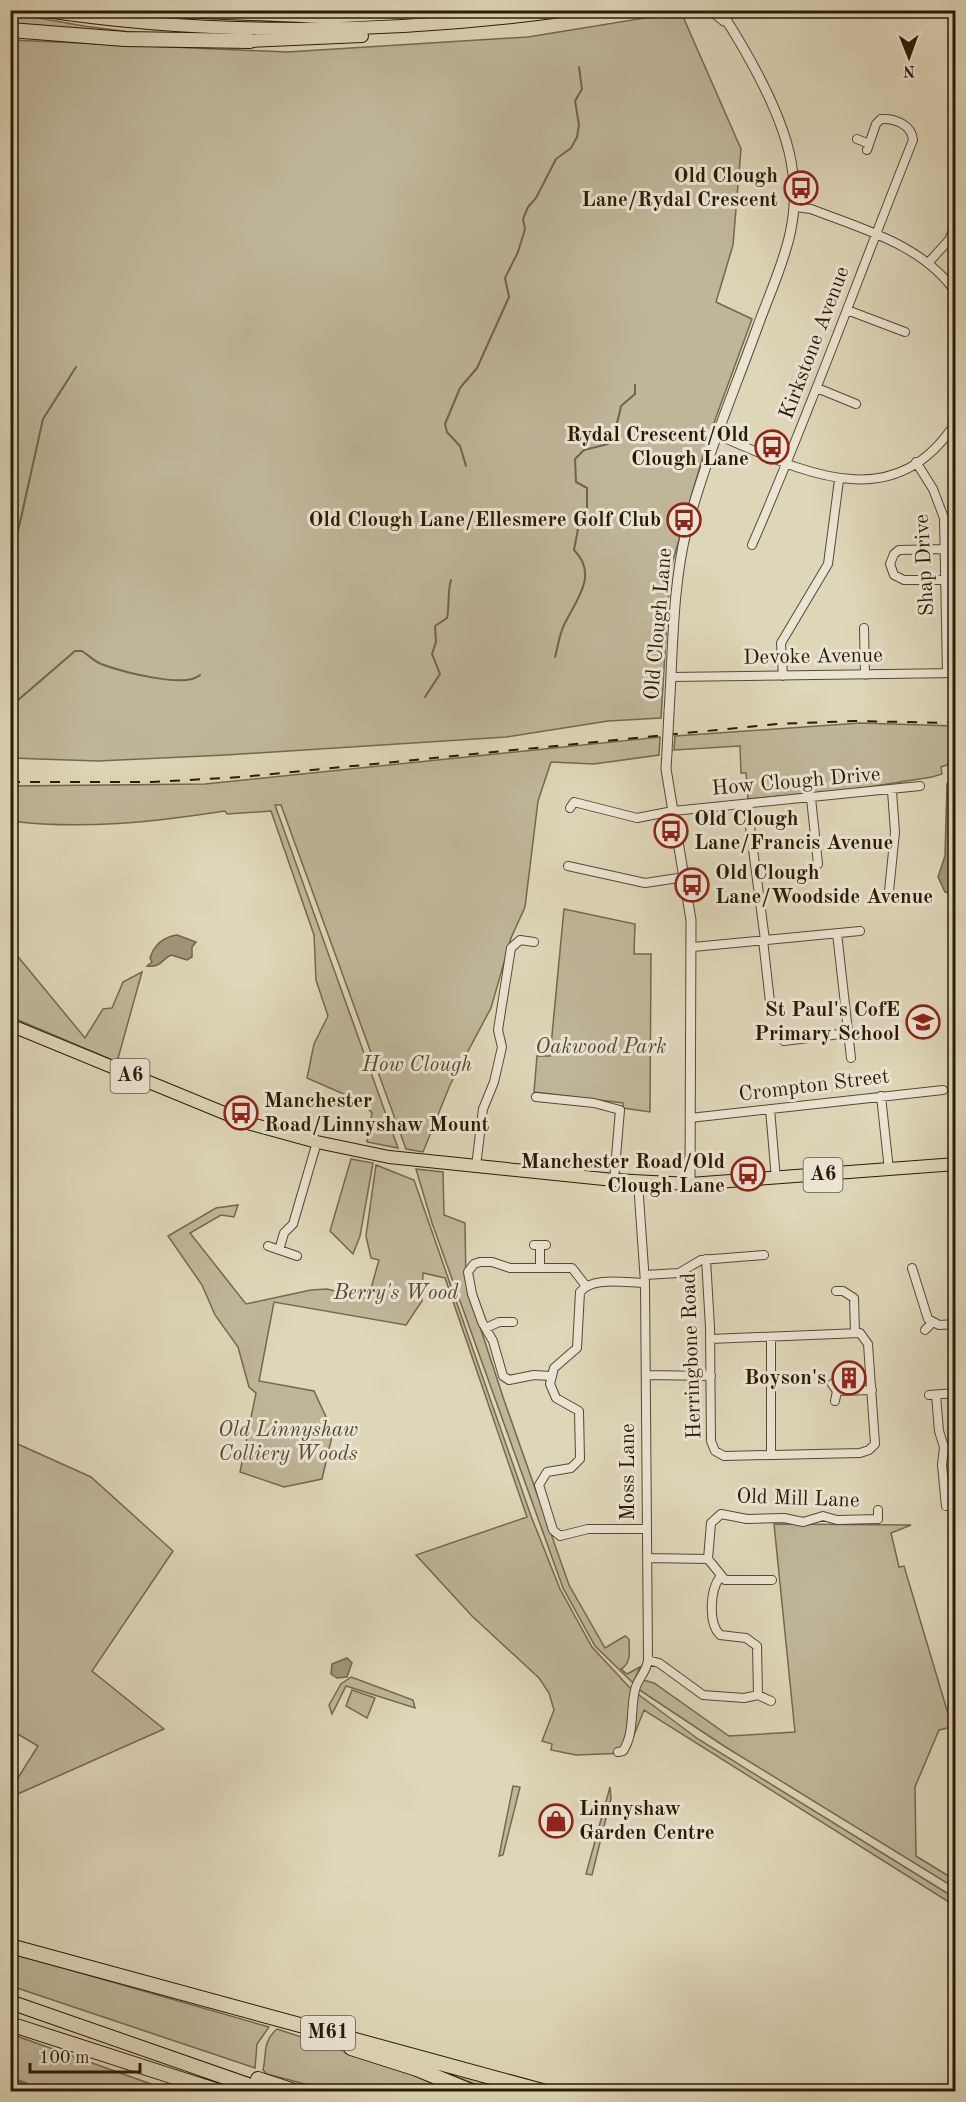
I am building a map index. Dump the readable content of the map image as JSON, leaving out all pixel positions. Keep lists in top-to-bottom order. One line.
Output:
{"streets":{"highway":["M61"],"main road":["A6"],"street":["Kirkstone Avenue","Shap Drive","Old Clough Lane","Devoke Avenue","How Clough Drive","Crompton Street","Herringbone Road","Moss Lane","Old Mill Lane"]},"crossings":[["Shap Drive","Devoke Avenue"],["Old Clough Lane","Devoke Avenue"],["Old Clough Lane","How Clough Drive"],["Old Clough Lane","A6"],["Old Clough Lane","Crompton Street"],["A6","Moss Lane"]],"parks":["Oakwood Park","How Clough","Berry's Wood","Old Linnyshaw Colliery Woods"],"places":{"bus stop":["Old Clough Lane/Rydal Crescent","Rydal Crescent/Old Clough Lane","Old Clough Lane/Ellesmere Golf Club","Old Clough Lane/Francis Avenue","Old Clough Lane/Woodside Avenue","Manchester Road/Linnyshaw Mount","Manchester Road/Old Clough Lane"],"school or university":["St Paul's CofE Primary School"],"building":["Boyson's"],"shop":["Linnyshaw Garden Centre"]},"scale_bar":"100 m","north":"bottom"}
